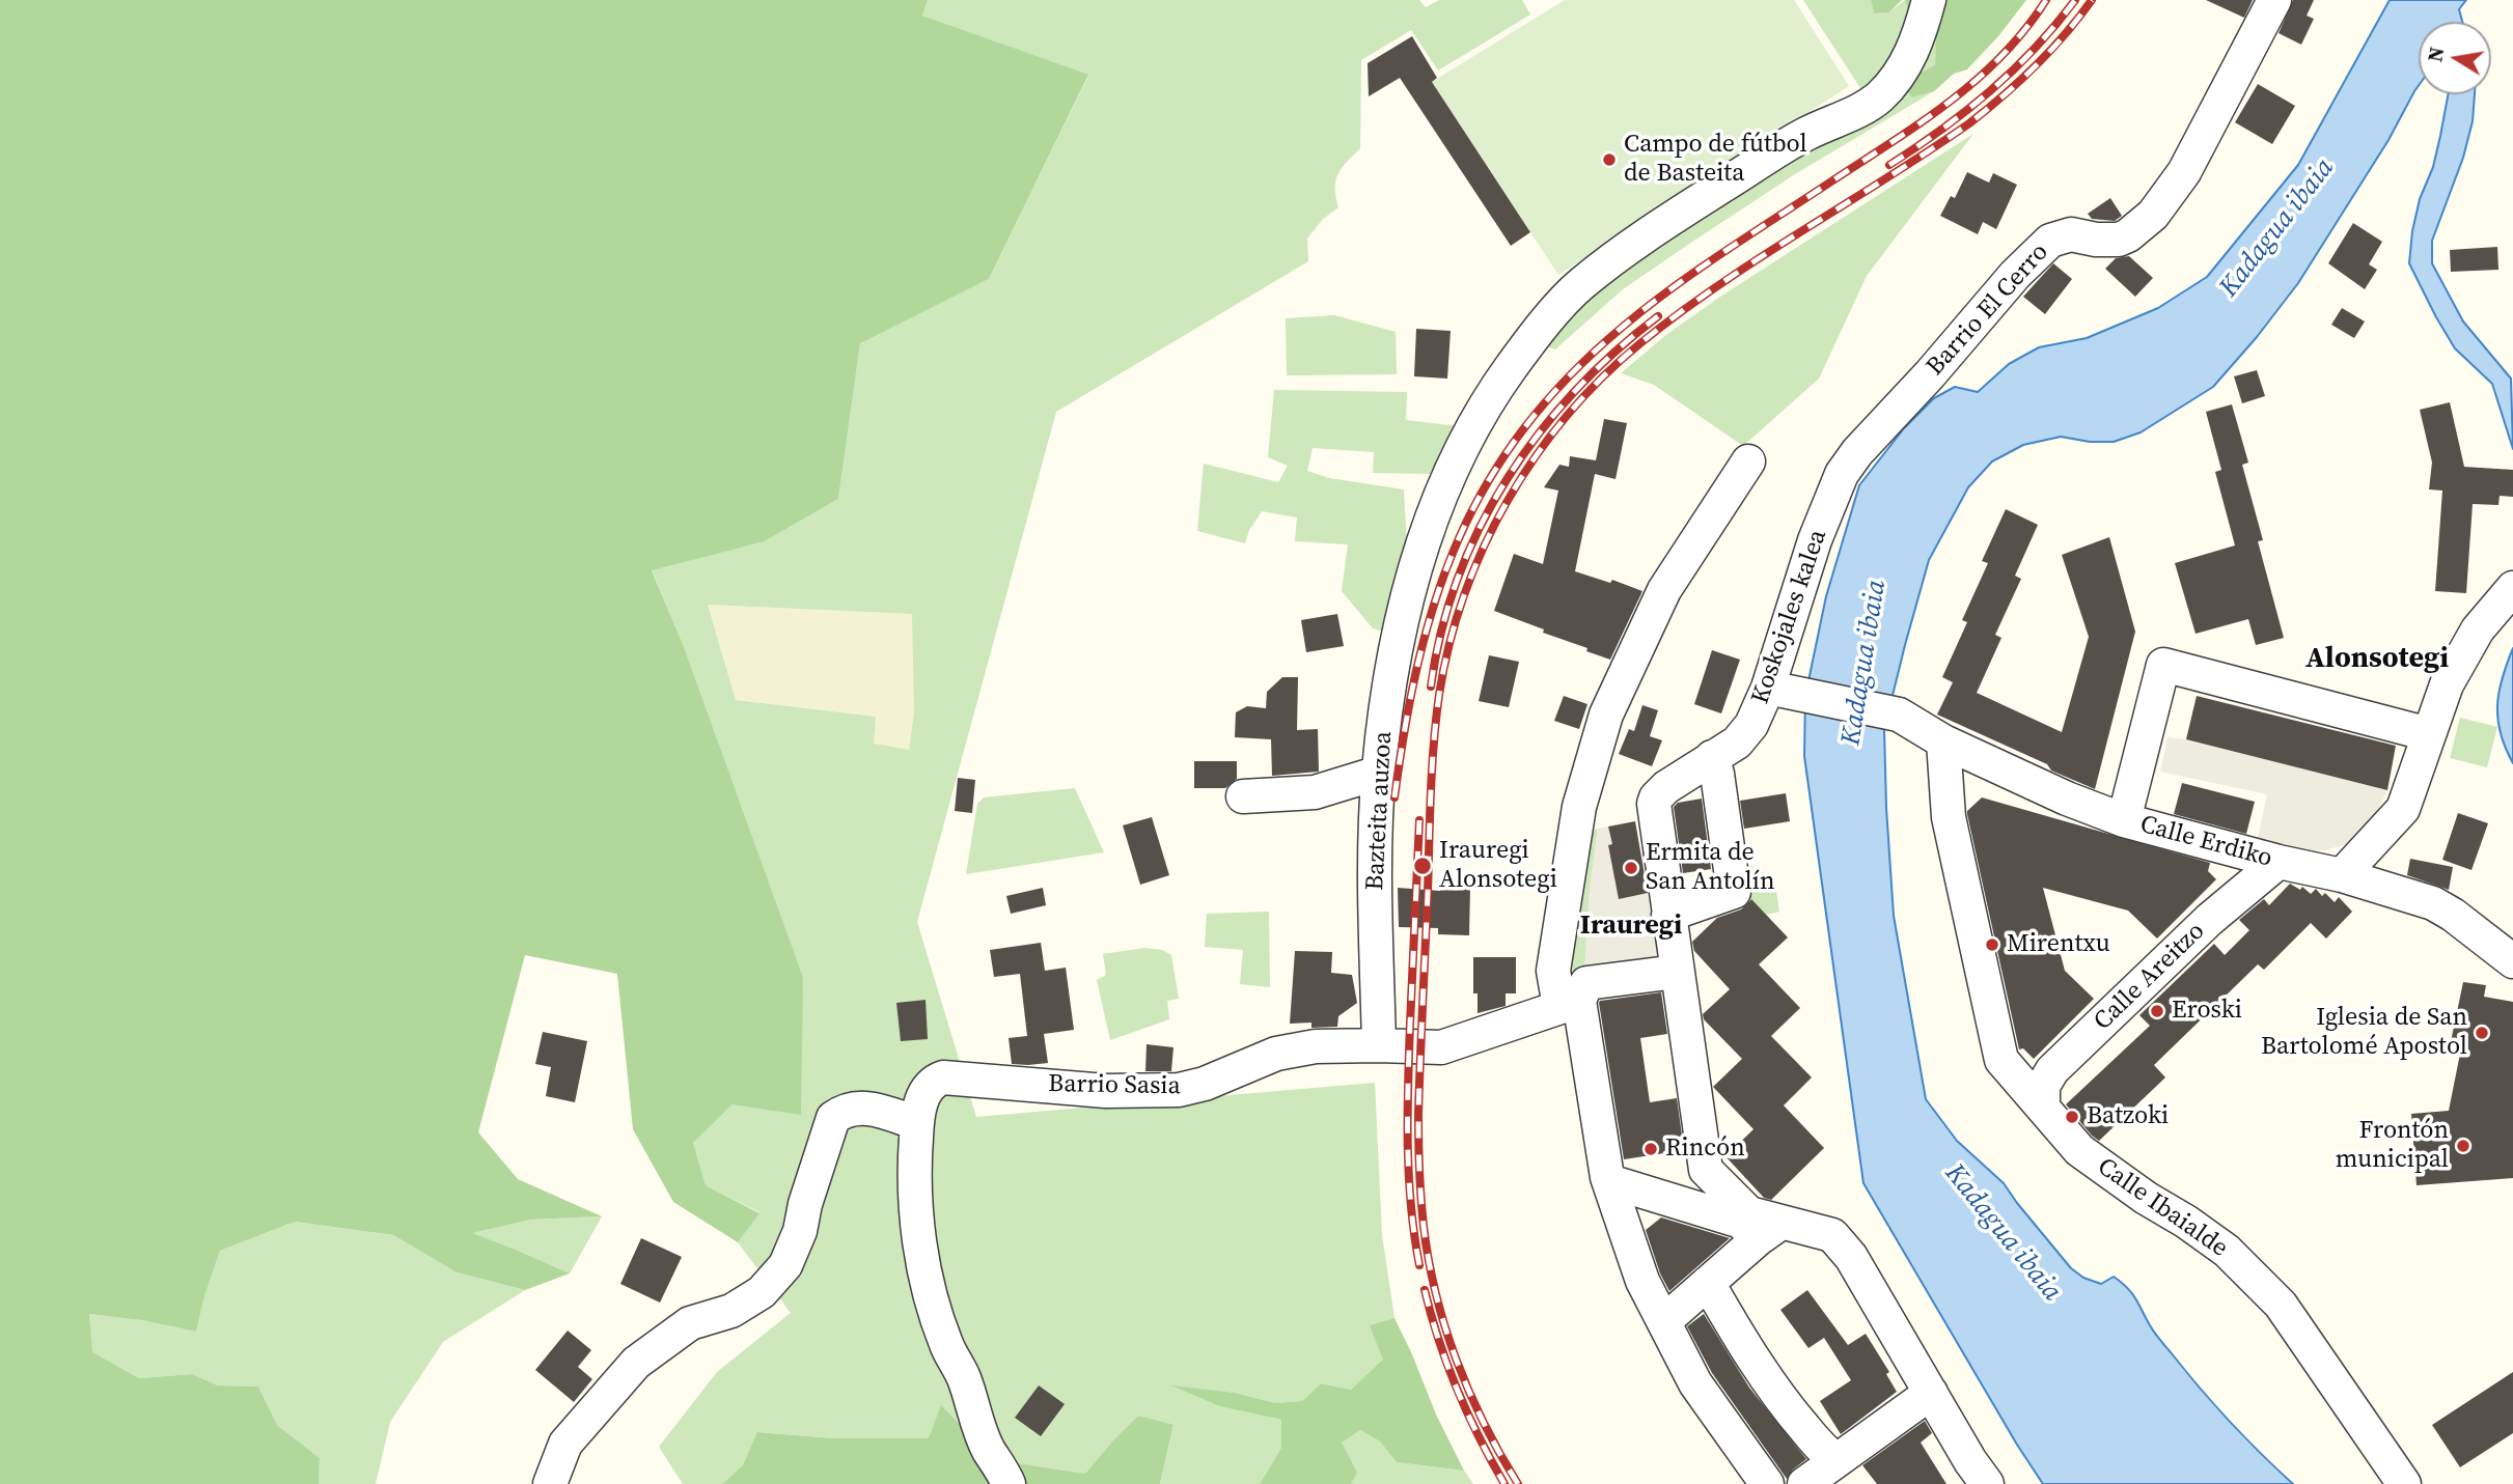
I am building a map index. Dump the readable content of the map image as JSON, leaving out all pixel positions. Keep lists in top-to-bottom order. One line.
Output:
{"streets":{"street":["Barrio El Cerro","Koskojales kalea","Bazteita auzoa","Calle Erdiko","Calle Areitzo","Barrio Sasia","Calle Ibaialde"]},"crossings":[["Barrio El Cerro","Koskojales kalea"],["Koskojales kalea","Calle Erdiko"],["Bazteita auzoa","Barrio Sasia"],["Calle Erdiko","Calle Areitzo"],["Calle Erdiko","Calle Ibaialde"]],"districts":["Alonsotegi","Irauregi"],"water":["Kadagua ibaia"],"places":["Campo de fútbol de Basteita","Irauregi Alonsotegi","Ermita de San Antolín","Mirentxu","Eroski","Iglesia de San Bartolomé Apostol","Batzoki","Frontón municipal","Rincón"],"north":"left"}
